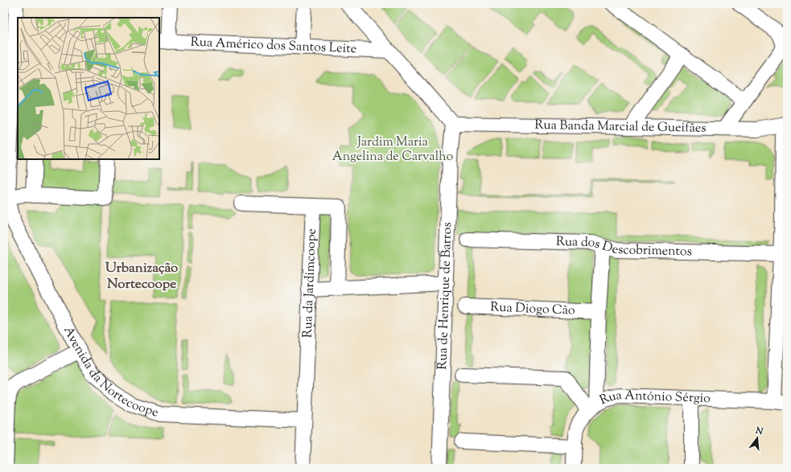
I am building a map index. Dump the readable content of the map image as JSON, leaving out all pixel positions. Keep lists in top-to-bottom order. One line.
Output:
{"streets":{"street":["Rua Américo dos Santos Leite","Rua Banda Marcial de Gueifães","Rua dos Descobrimentos","Rua da Jardimcoope","Rua de Henrique de Barros","Rua Diogo Cão","Avenida da Nortecoope","Rua António Sérgio"]},"crossings":[["Rua Banda Marcial de Gueifães","Rua de Henrique de Barros"],["Rua da Jardimcoope","Avenida da Nortecoope"]],"districts":["Urbanização Nortecoope"],"parks":["Jardim Maria Angelina de Carvalho"],"north":"top"}
